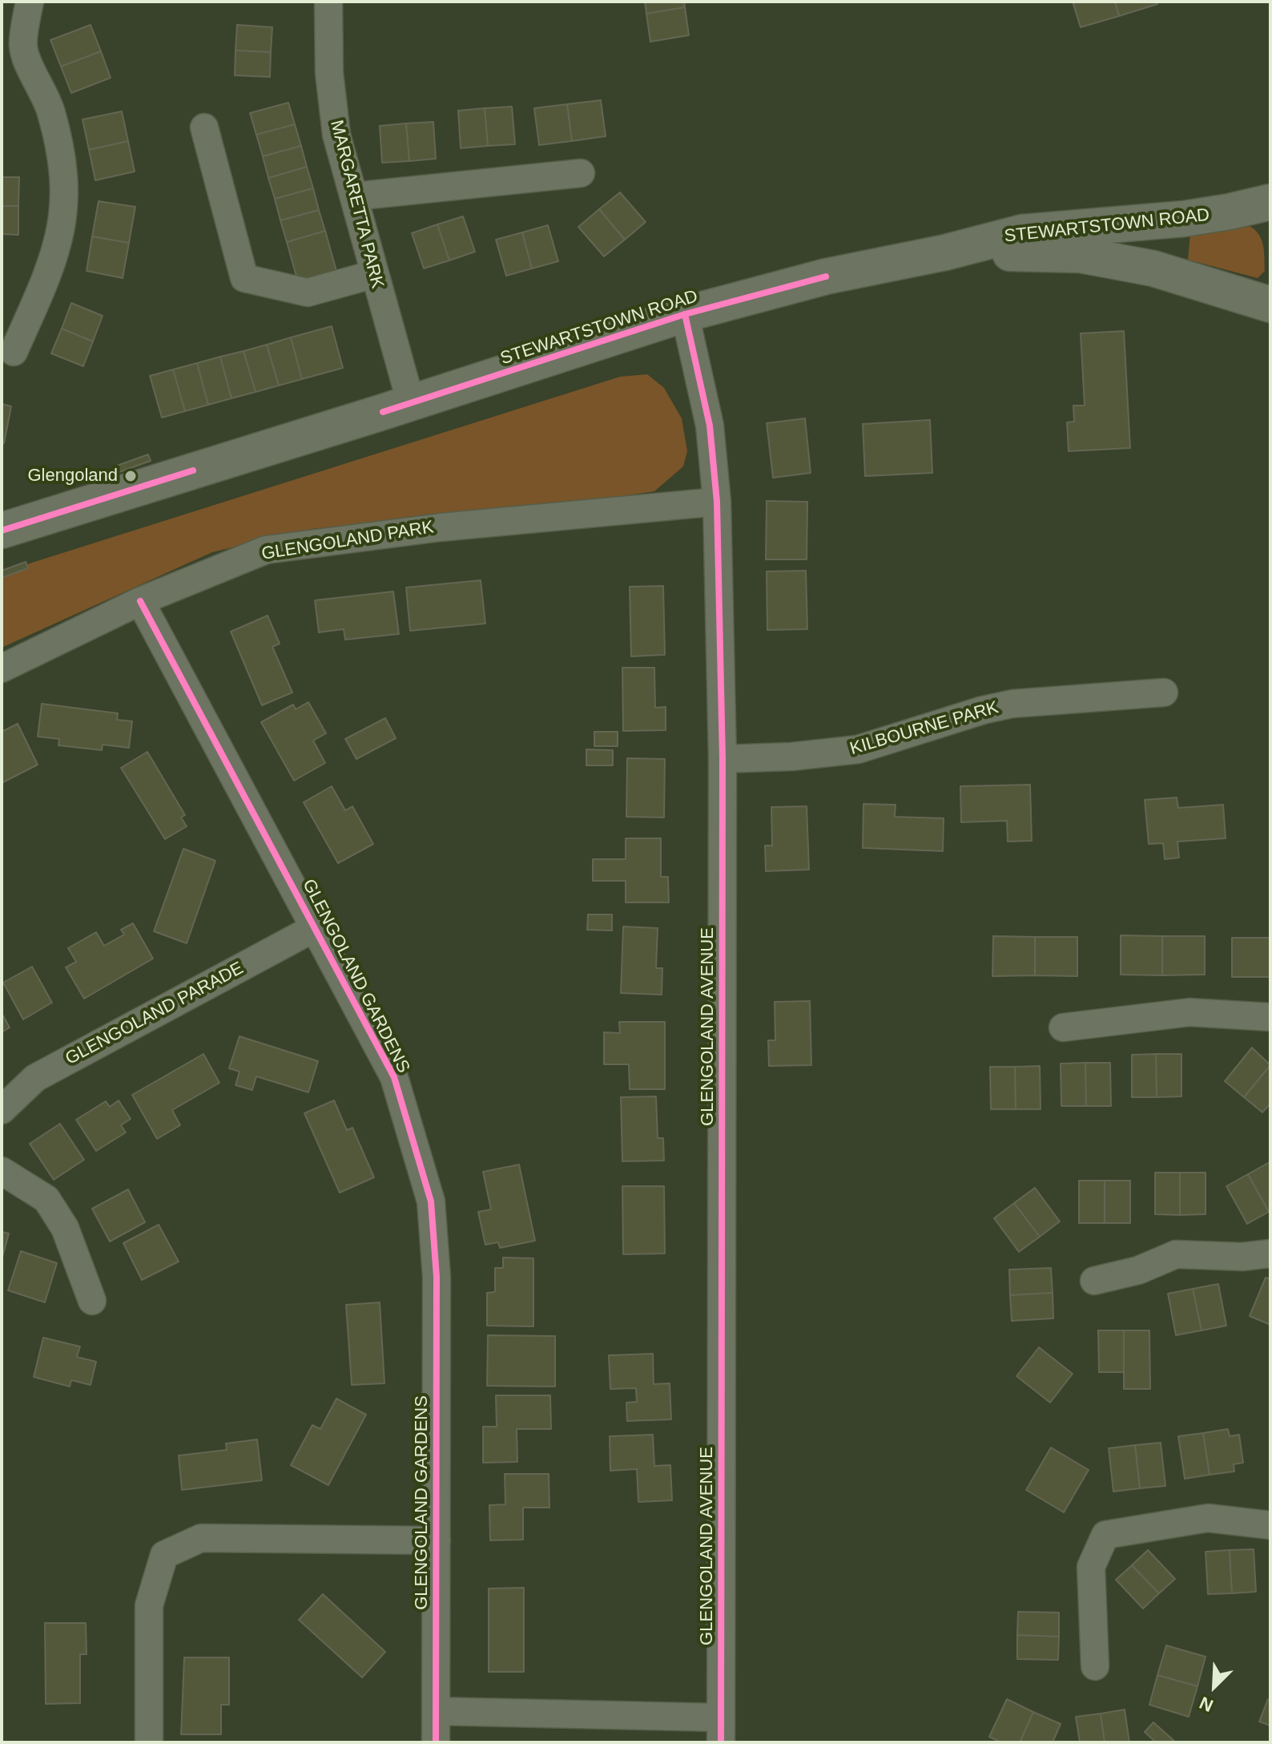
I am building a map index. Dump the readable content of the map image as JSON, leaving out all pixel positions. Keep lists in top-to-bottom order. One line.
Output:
{"streets":{"main road":["STEWARTSTOWN ROAD"],"street":["MARGARETTA PARK","GLENGOLAND PARK","KILBOURNE PARK","GLENGOLAND GARDENS","GLENGOLAND PARADE","GLENGOLAND AVENUE"]},"crossings":[["MARGARETTA PARK","STEWARTSTOWN ROAD"],["STEWARTSTOWN ROAD","GLENGOLAND AVENUE"],["GLENGOLAND PARK","GLENGOLAND GARDENS"],["GLENGOLAND PARK","GLENGOLAND AVENUE"],["KILBOURNE PARK","GLENGOLAND AVENUE"],["GLENGOLAND GARDENS","GLENGOLAND PARADE"]],"places":["Glengoland"],"north":"bottom left"}
